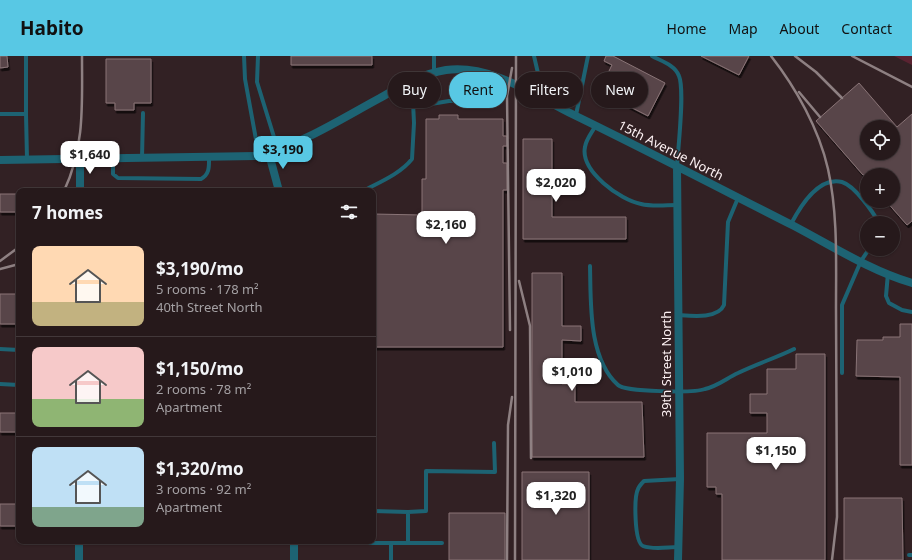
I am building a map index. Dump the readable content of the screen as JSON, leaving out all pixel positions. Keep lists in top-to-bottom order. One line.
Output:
{"streets":{"street":["15th Avenue North","39th Street North"]},"crossings":[["15th Avenue North","39th Street North"]],"page":{"header":"Habito","nav":["Home","Map","About","Contact"],"chip":["Buy","Rent","Filters","New"],"map_buttons":["+","−"],"price":["$3,190","$1,640","$2,020","$2,160","$1,010","$1,150","$1,320"],"heading":"7 homes","list":[{"name":"$3,190/mo","note":"5 rooms · 178 m² · 40th Street North"},{"name":"$1,150/mo","note":"2 rooms · 78 m² · Apartment"},{"name":"$1,320/mo","note":"3 rooms · 92 m² · Apartment"}]}}
